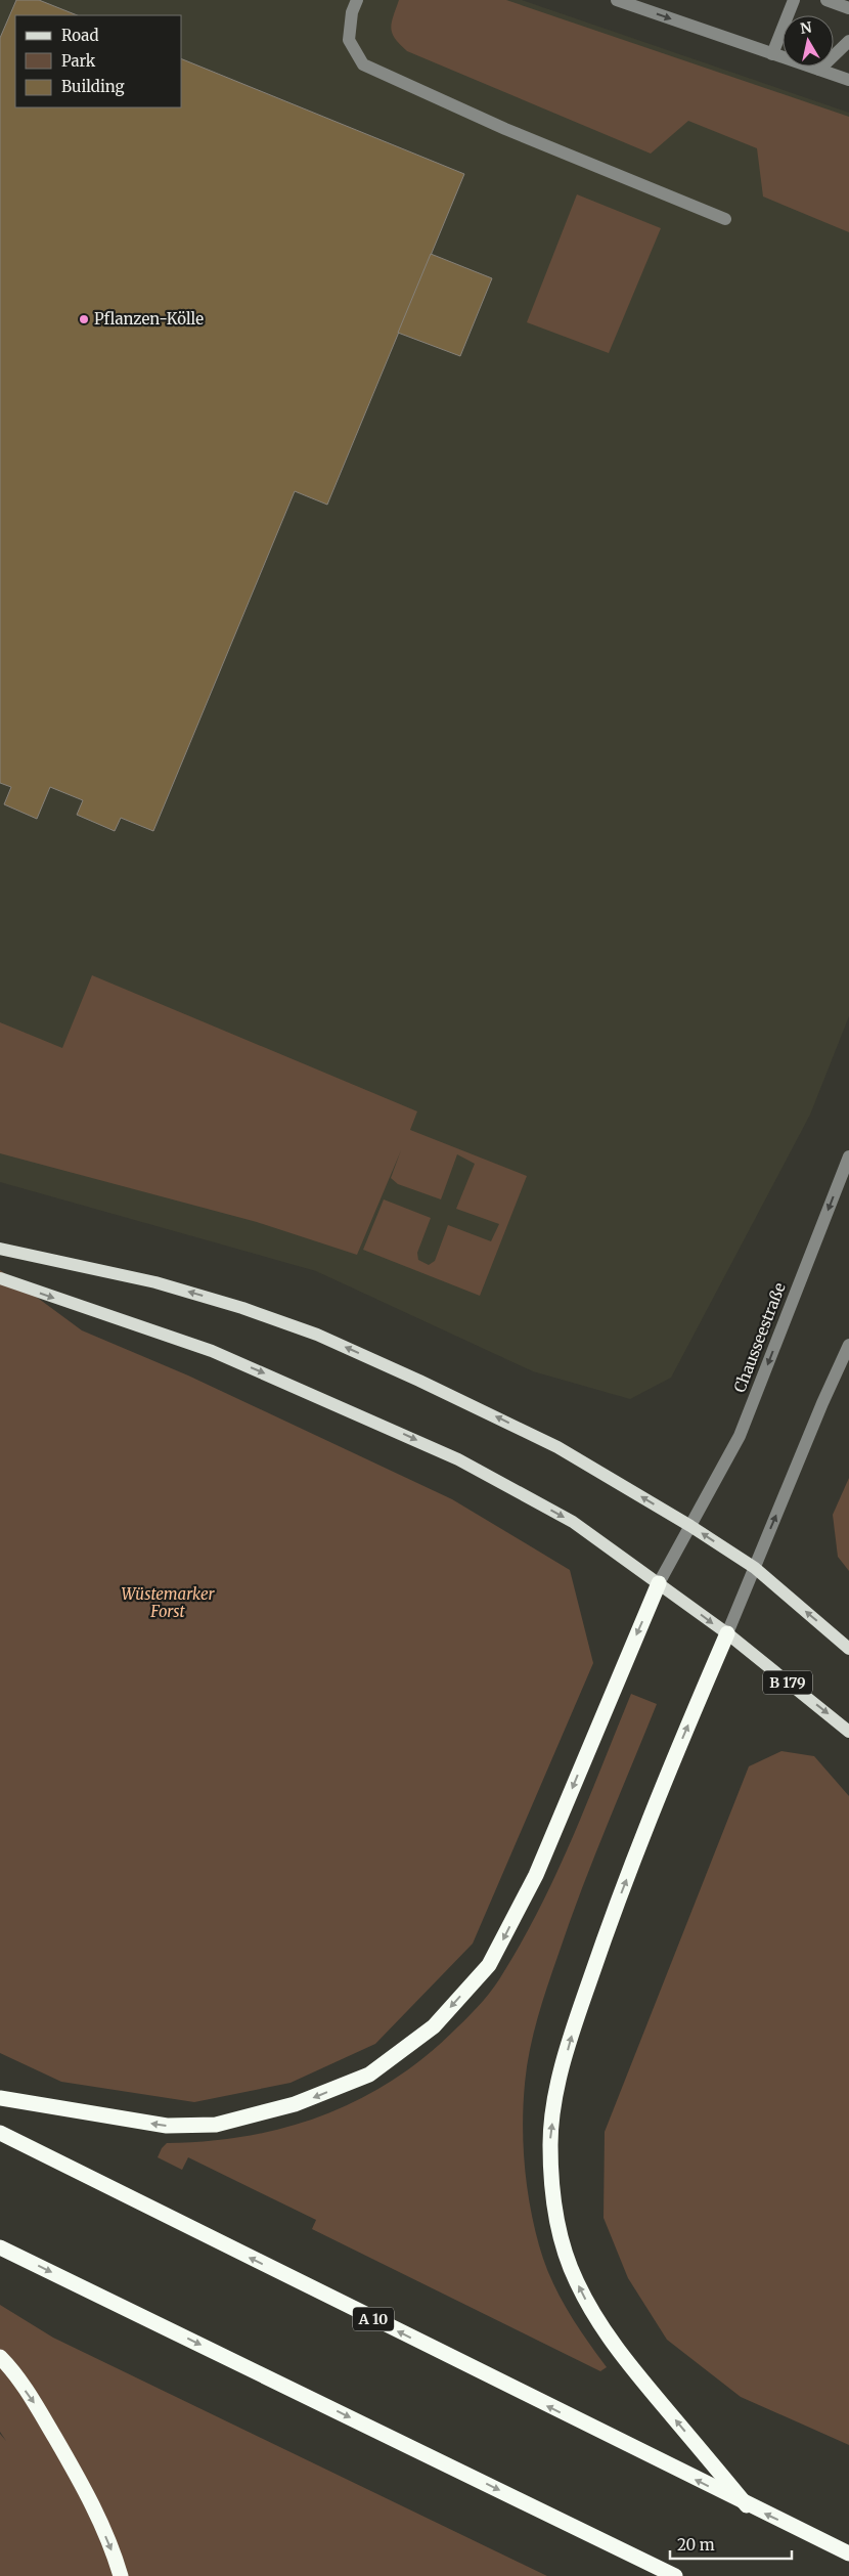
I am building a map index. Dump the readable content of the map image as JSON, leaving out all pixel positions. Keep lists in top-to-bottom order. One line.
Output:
{"streets":{"highway":["A 10"],"main road":["B 179"],"street":["Chausseestraße"]},"crossings":[["Chausseestraße","B 179"]],"parks":["Wüstemarker Forst"],"places":["Pflanzen-Kölle"],"legend":["Road","Park","Building"],"scale_bar":"20 m","north":"top"}
